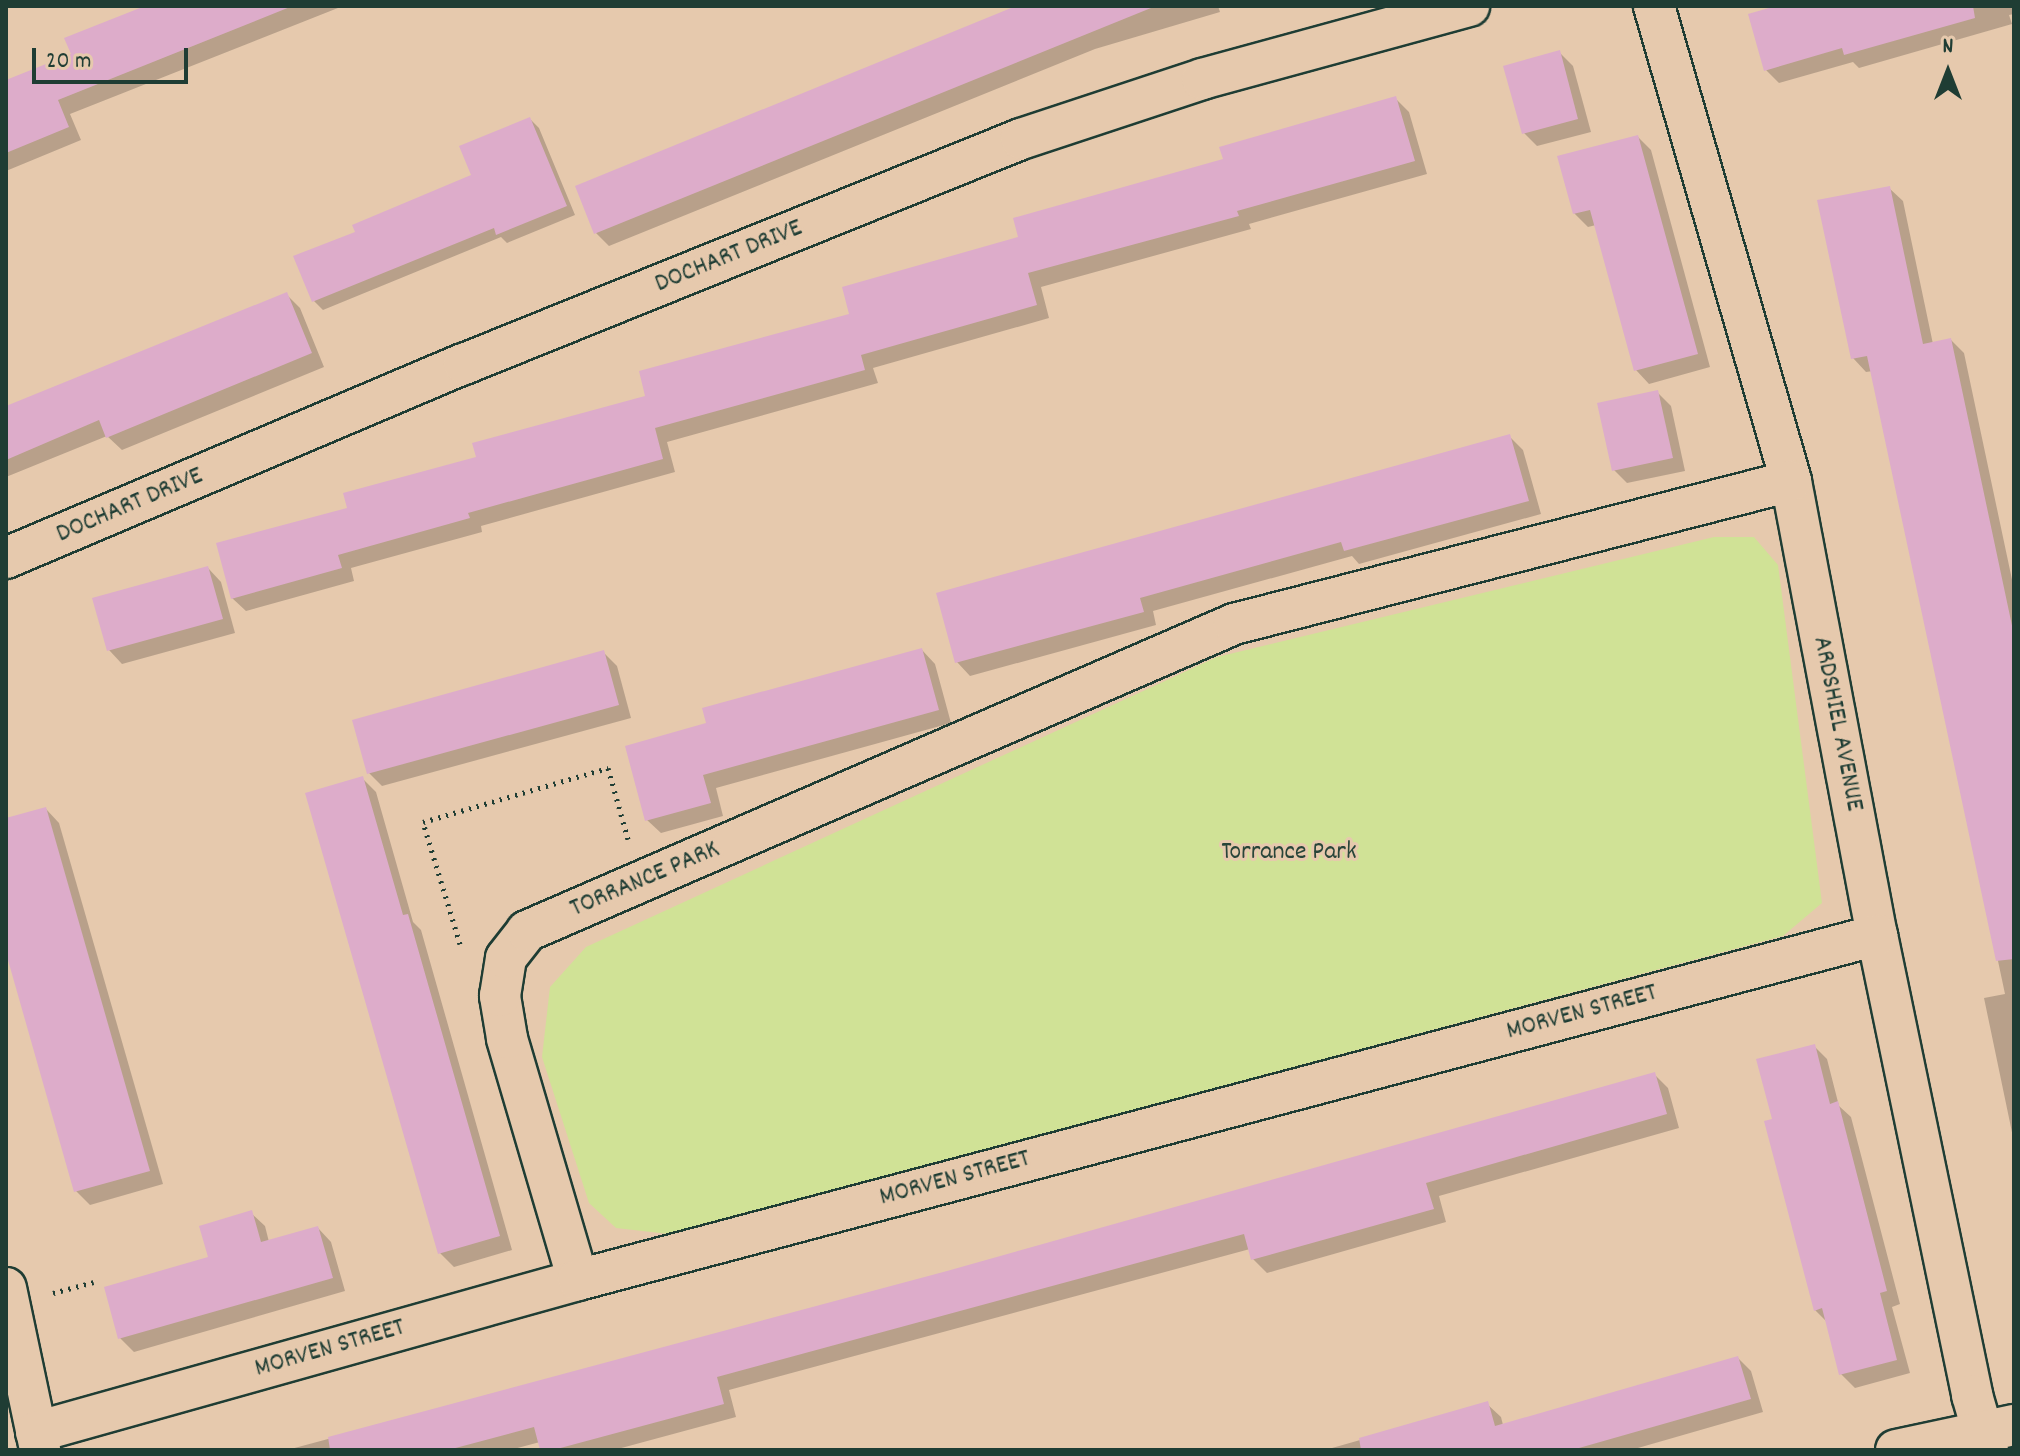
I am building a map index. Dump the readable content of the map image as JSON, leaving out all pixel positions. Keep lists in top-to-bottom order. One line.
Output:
{"streets":{"street":["DOCHART DRIVE","ARDSHIEL AVENUE","TORRANCE PARK","MORVEN STREET"]},"crossings":[["ARDSHIEL AVENUE","TORRANCE PARK"],["ARDSHIEL AVENUE","MORVEN STREET"],["TORRANCE PARK","MORVEN STREET"]],"parks":["Torrance Park"],"scale_bar":"20 m","north":"top"}
